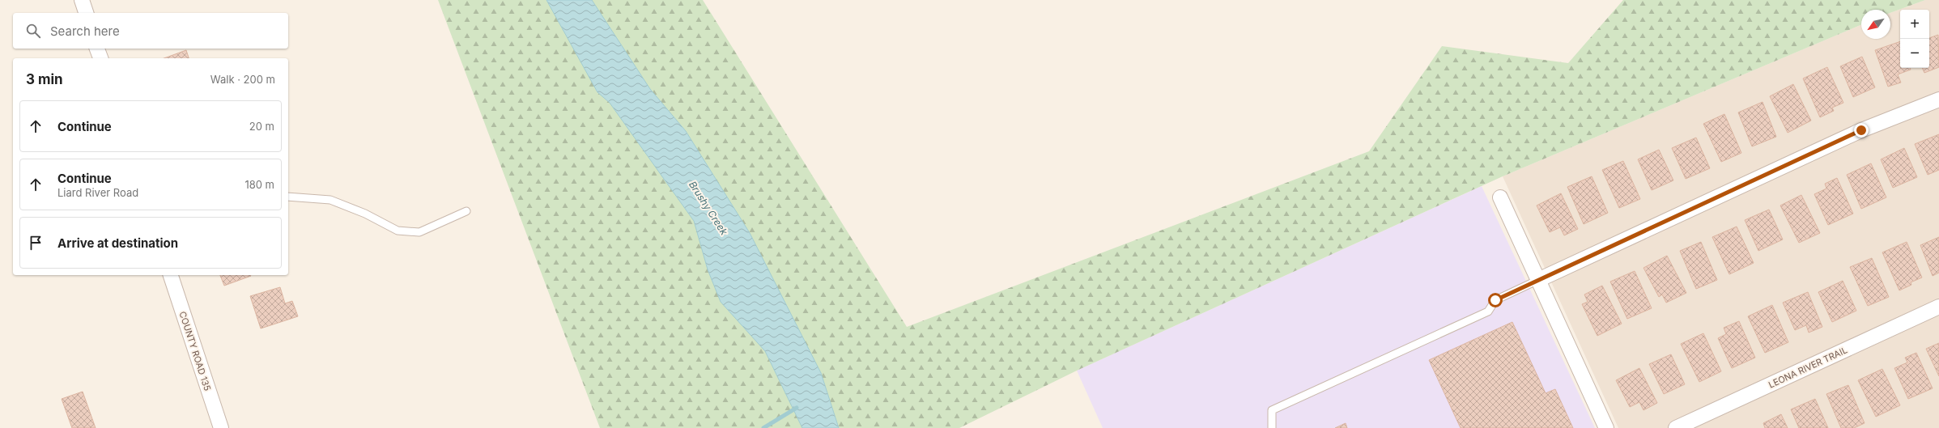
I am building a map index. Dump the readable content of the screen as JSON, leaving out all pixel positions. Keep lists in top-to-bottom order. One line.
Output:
{"streets":{"street":["COUNTY ROAD 135","LEONA RIVER TRAIL"]},"water":["Brushy Creek"],"north":"bottom left","page":{"map_buttons":["+","−"],"search":"Search here","heading":["3 min","Walk · 200 m"],"list":[["Continue","20 m"],["Continue","Liard River Road","180 m"],"Arrive at destination"]}}
